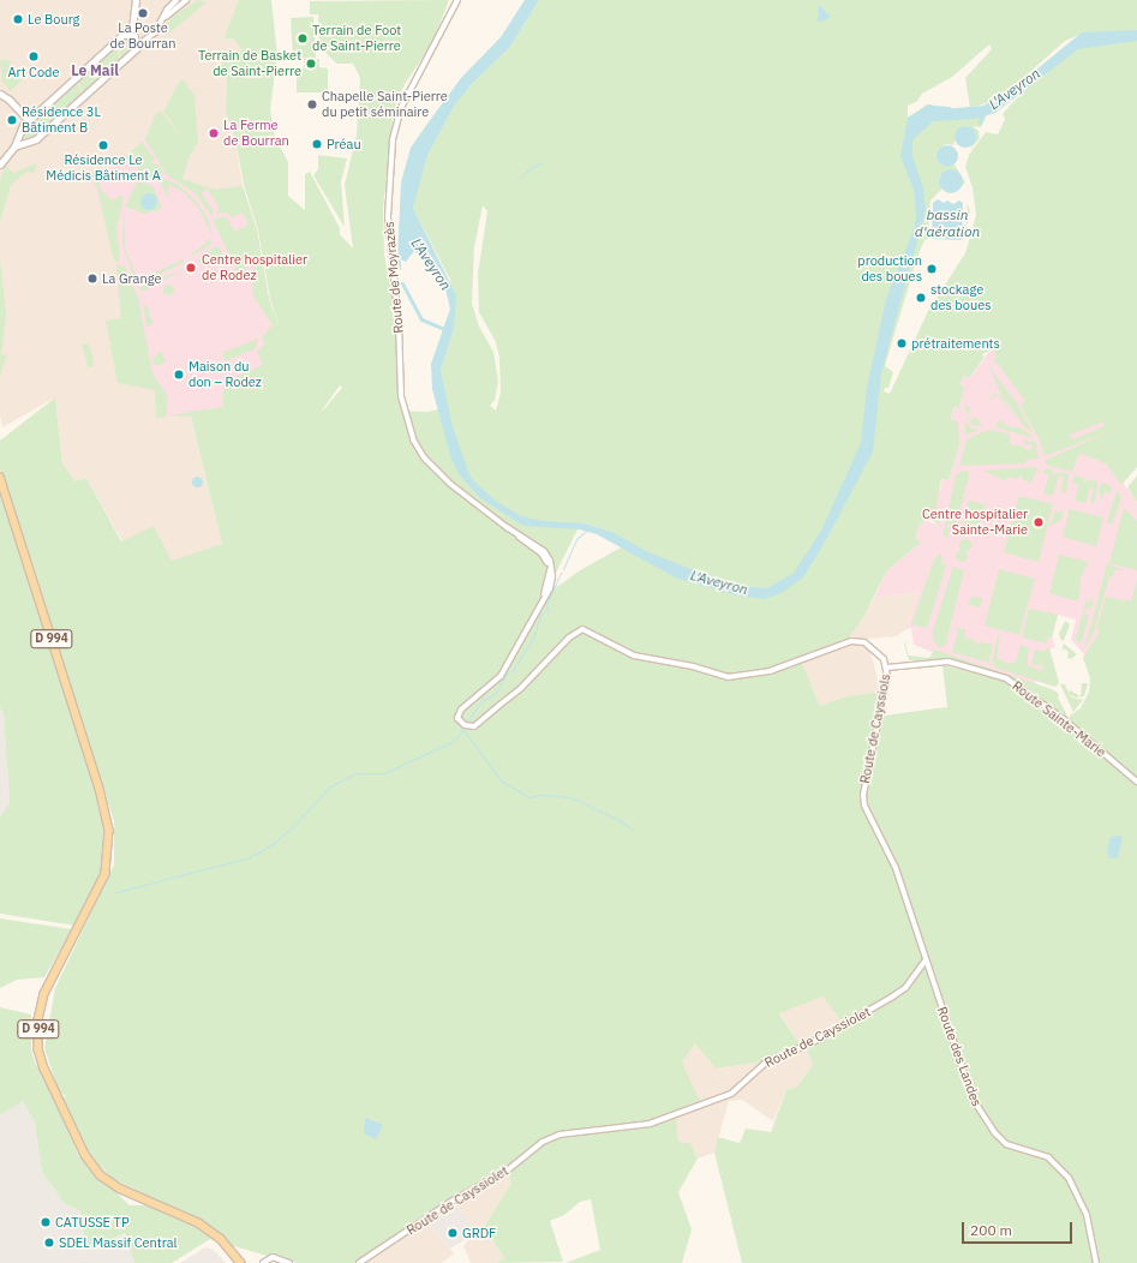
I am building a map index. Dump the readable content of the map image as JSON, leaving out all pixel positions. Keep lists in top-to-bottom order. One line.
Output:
{"streets":{"main road":["D 994"],"street":["Route de Moyrazès","Route Sainte-Marie","Route de Cayssiols","Route de Cayssiolet","Route des Landes"]},"crossings":[["Route de Moyrazès","Route de Cayssiols"],["Route Sainte-Marie","Route de Cayssiols"],["Route de Cayssiols","Route de Cayssiolet"],["Route de Cayssiols","Route des Landes"]],"districts":["Le Mail"],"water":["L'Aveyron","bassin d'aération"],"places":["La Poste de Bourran","Le Bourg","Terrain de Foot de Saint-Pierre","Art Code","Terrain de Basket de Saint-Pierre","Chapelle Saint-Pierre du petit séminaire","Résidence 3L Bâtiment B","La Ferme de Bourran","Préau","Résidence Le Médicis Bâtiment A","Centre hospitalier de Rodez","production des boues","La Grange","stockage des boues","prétraitements","Maison du don – Rodez","Centre hospitalier Sainte-Marie","CATUSSE TP","GRDF","SDEL Massif Central"],"scale_bar":"200 m"}
